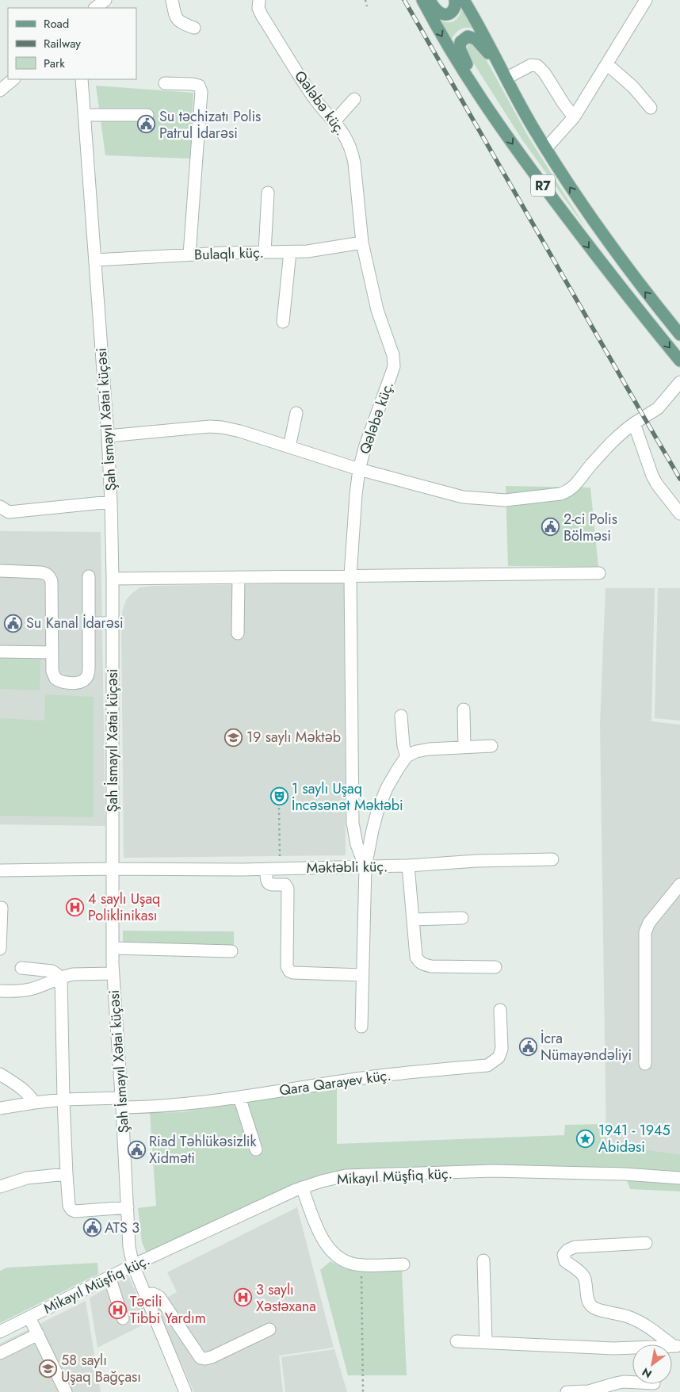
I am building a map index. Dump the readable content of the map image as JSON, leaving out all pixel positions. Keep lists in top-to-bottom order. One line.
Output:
{"streets":{"main road":["R7"],"street":["Qələbə küç.","Bulaqlı küç.","Şah İsmayıl Xətai küçəsi","Məktəbli küç.","Qara Qarayev küç.","Mikayıl Müşfiq küç."]},"crossings":[["Qələbə küç.","Bulaqlı küç."],["Qələbə küç.","Məktəbli küç."],["Bulaqlı küç.","Şah İsmayıl Xətai küçəsi"],["Şah İsmayıl Xətai küçəsi","Məktəbli küç."],["Şah İsmayıl Xətai küçəsi","Qara Qarayev küç."],["Şah İsmayıl Xətai küçəsi","Mikayıl Müşfiq küç."]],"places":{"public building":["Su təchizatı Polis Patrul İdarəsi","2-ci Polis Bölməsi","Su Kanal İdarəsi","İcra Nümayəndəliyi","Riad Təhlükəsizlik Xidməti","ATS 3"],"school or university":["19 saylı Məktəb","58 saylı Uşaq Bağçası"],"theatre":["1 saylı Uşaq İncəsənət Məktəbi"],"hospital":["4 saylı Uşaq Poliklinikası","3 saylı Xəstəxana","Təcili Tibbi Yardım"],"place":["1941 - 1945 Abidəsi"]},"legend":["Road","Railway","Park"],"north":"bottom left"}
